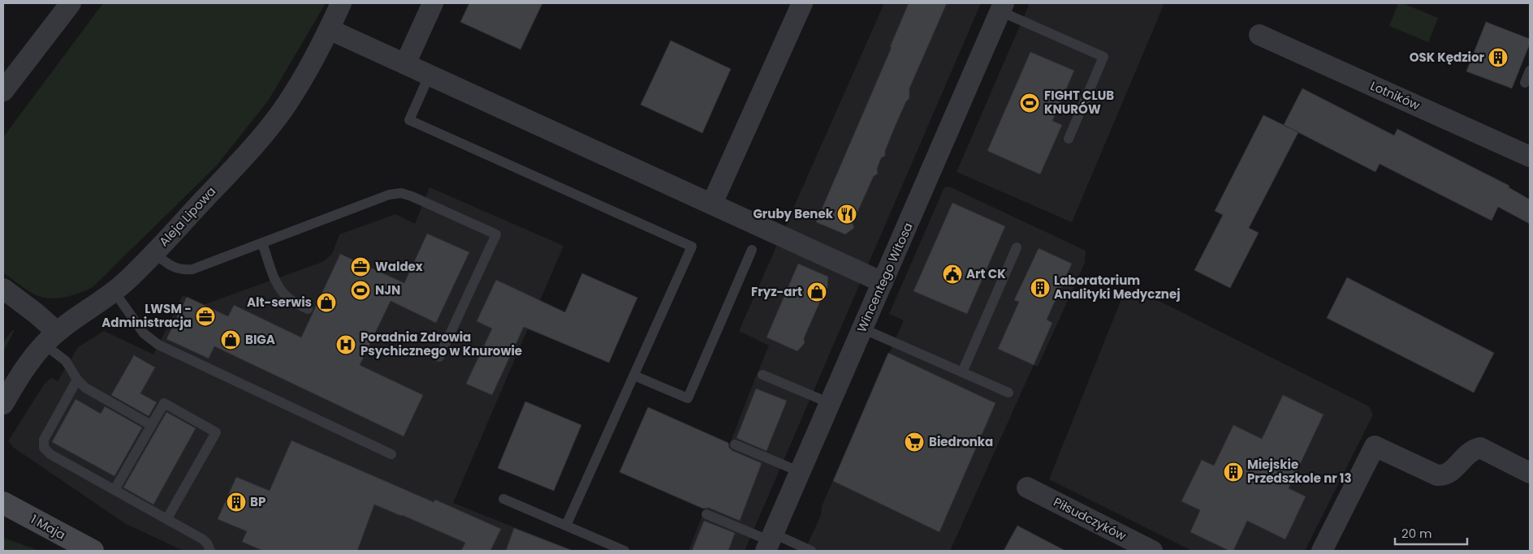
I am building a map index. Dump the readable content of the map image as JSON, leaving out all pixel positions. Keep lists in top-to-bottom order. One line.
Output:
{"streets":{"street":["Lotników","Aleja Lipowa","Wincentego Witosa","Piłsudczyków","1 Maja"]},"places":{"building":["OSK Kędzior","Laboratorium Analityki Medycznej","Miejskie Przedszkole nr 13","BP"],"sports":["FIGHT CLUB KNURÓW","NJN"],"restaurant":["Gruby Benek"],"office":["Waldex","LWSM - Administracja"],"public building":["Art CK"],"shop":["Fryz-art","Alt-serwis","BIGA"],"hospital":["Poradnia Zdrowia Psychicznego w Knurowie"],"supermarket":["Biedronka"]},"scale_bar":"20 m"}
